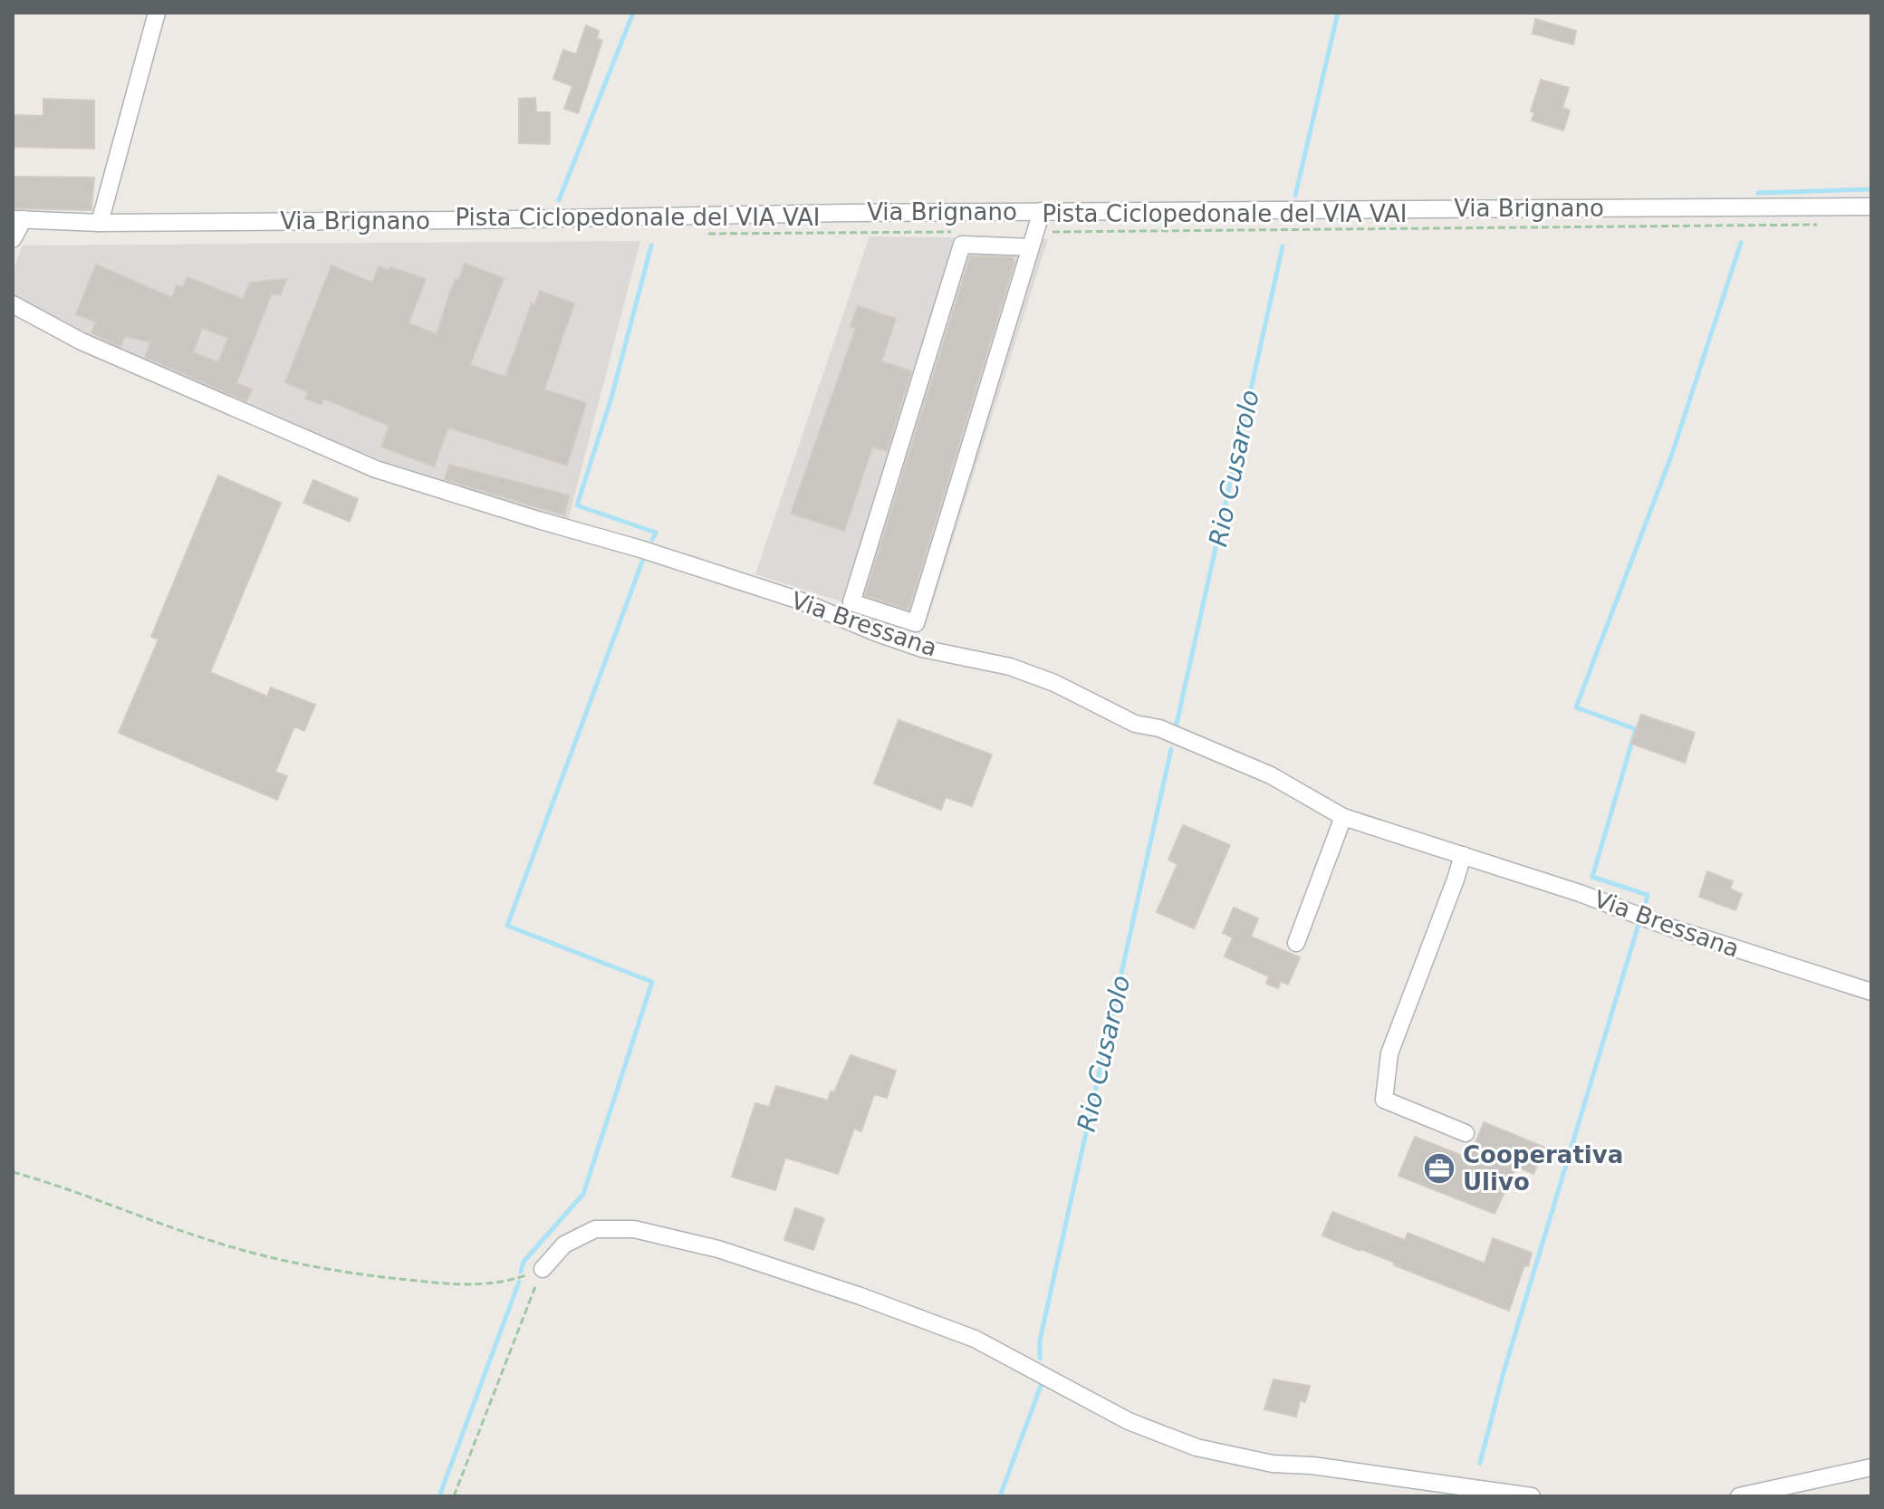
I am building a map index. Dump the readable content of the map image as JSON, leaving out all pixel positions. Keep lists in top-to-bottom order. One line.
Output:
{"streets":{"street":["Via Brignano","Via Bressana"],"path":["Pista Ciclopedonale del VIA VAI"]},"water":["Rio Cusarolo"],"places":{"office":["Cooperativa Ulivo"]}}
